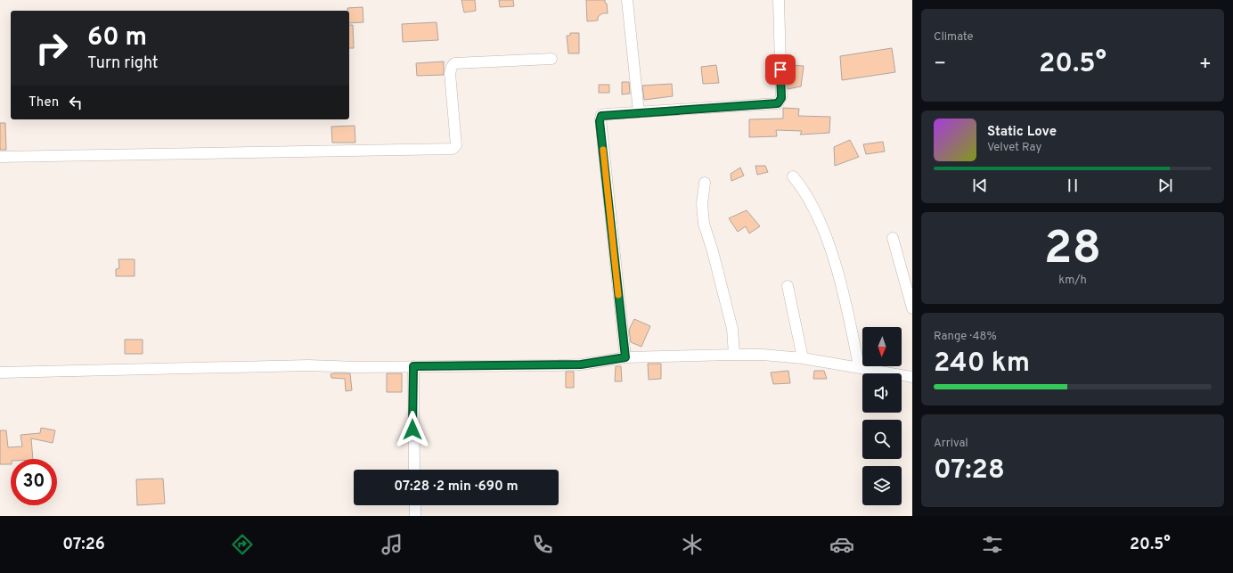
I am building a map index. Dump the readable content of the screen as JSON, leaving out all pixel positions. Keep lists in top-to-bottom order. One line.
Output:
{"north":"bottom","page":{"tile":["Climate",["28","km/h"],["Range · 48%","240 km"],["Arrival","07:28"]],"turn":["60 m","Turn right"],"heat":["−","20.5°","+"],"then":"Then","song":["Static Love","Velvet Ray"],"limit":"30","trip":"07:28 · 2 min · 690 m","tabs":["07:26","20.5°"]}}
